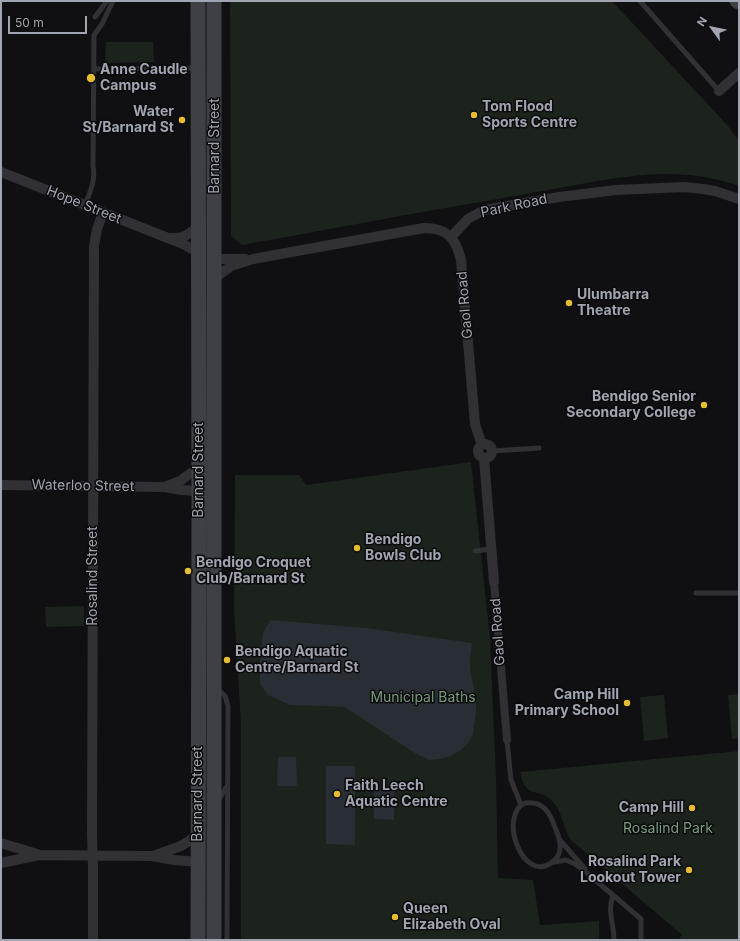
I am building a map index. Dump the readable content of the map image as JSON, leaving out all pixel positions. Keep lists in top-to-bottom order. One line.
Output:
{"streets":{"main road":["Barnard Street"],"street":["Hope Street","Park Road","Gaol Road","Waterloo Street","Rosalind Street"]},"crossings":[["Barnard Street","Hope Street"],["Barnard Street","Waterloo Street"],["Hope Street","Rosalind Street"],["Park Road","Gaol Road"],["Waterloo Street","Rosalind Street"]],"parks":["Municipal Baths","Rosalind Park"],"places":["Anne Caudle Campus","Tom Flood Sports Centre","Water St/Barnard St","Ulumbarra Theatre","Bendigo Senior Secondary College","Bendigo Bowls Club","Bendigo Croquet Club/Barnard St","Bendigo Aquatic Centre/Barnard St","Camp Hill Primary School","Faith Leech Aquatic Centre","Camp Hill","Rosalind Park Lookout Tower","Queen Elizabeth Oval"],"scale_bar":"50 m","north":"top left"}
